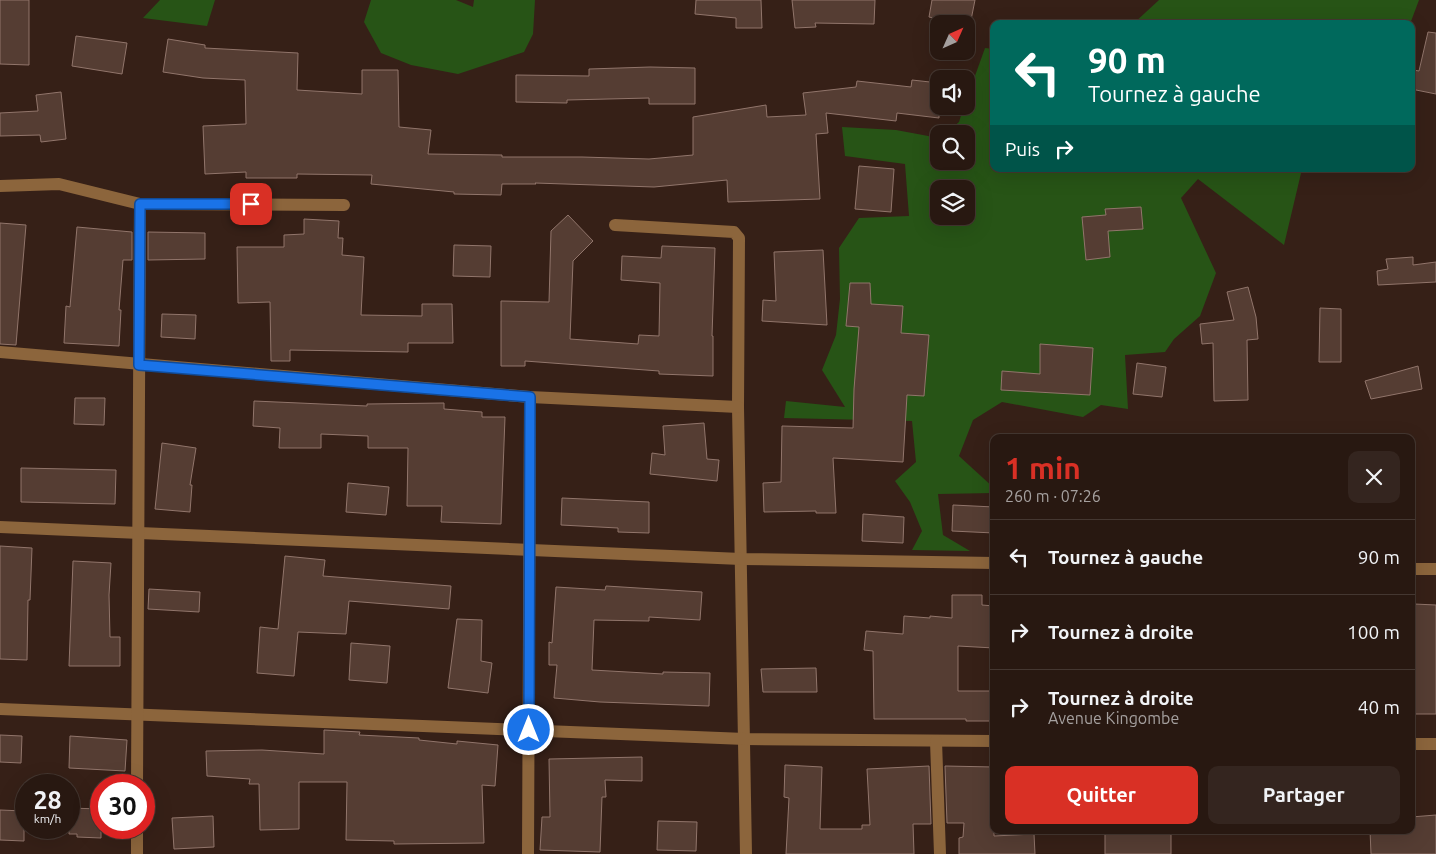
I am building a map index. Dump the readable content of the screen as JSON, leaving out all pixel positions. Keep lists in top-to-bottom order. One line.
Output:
{"north":"top right","page":{"turn":["90 m","Tournez à gauche"],"then":"Puis","heading":["1 min","260 m · 07:26"],"list":[{"name":"Tournez à gauche","value":"90 m"},{"name":"Tournez à droite","value":"100 m"},{"name":"Tournez à droite","note":"Avenue Kingombe","value":"40 m"}],"buttons":["Quitter","Partager"],"speed":"28 km/h","limit":"30"}}
